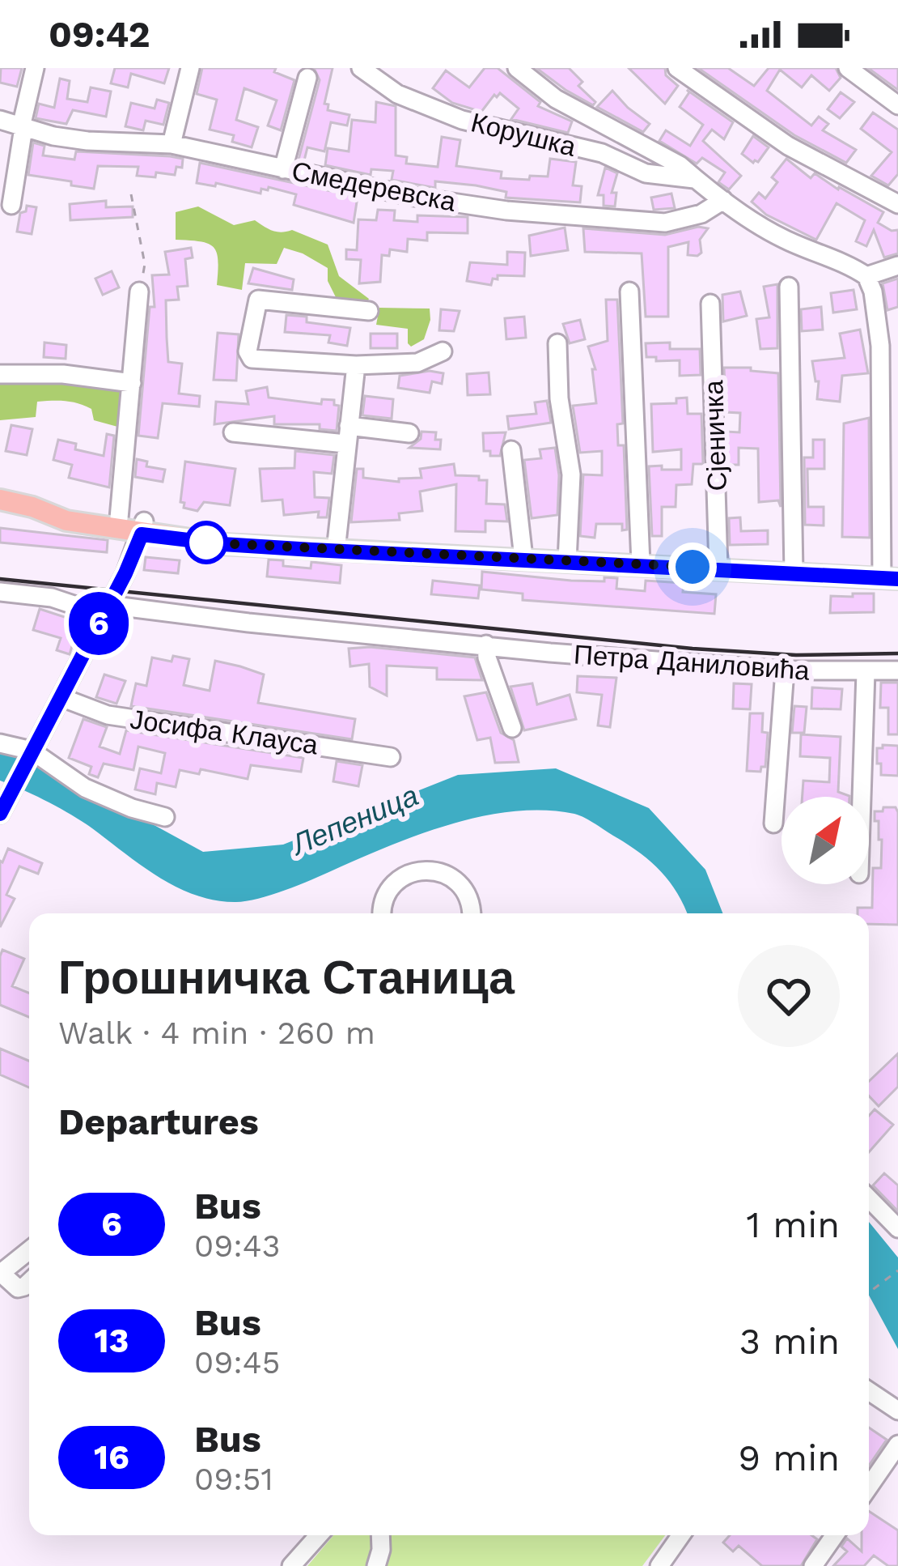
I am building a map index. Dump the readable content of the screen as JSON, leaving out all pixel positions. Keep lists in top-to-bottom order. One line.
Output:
{"streets":{"street":["Корушка","Смедеревска","Сјеничка","Петра Даниловића","Јосифа Клауса"]},"water":["Лепеница"],"lines":["bus line 6"],"north":"top right","page":{"status":"09:42","on_map":"6","heading":[["Грошничка Станица","Walk · 4 min · 260 m"],"Departures"],"list":[{"mark":"6","name":"Bus","note":"09:43","value":"1 min"},{"mark":"13","name":"Bus","note":"09:45","value":"3 min"},{"mark":"16","name":"Bus","note":"09:51","value":"9 min"}]}}
